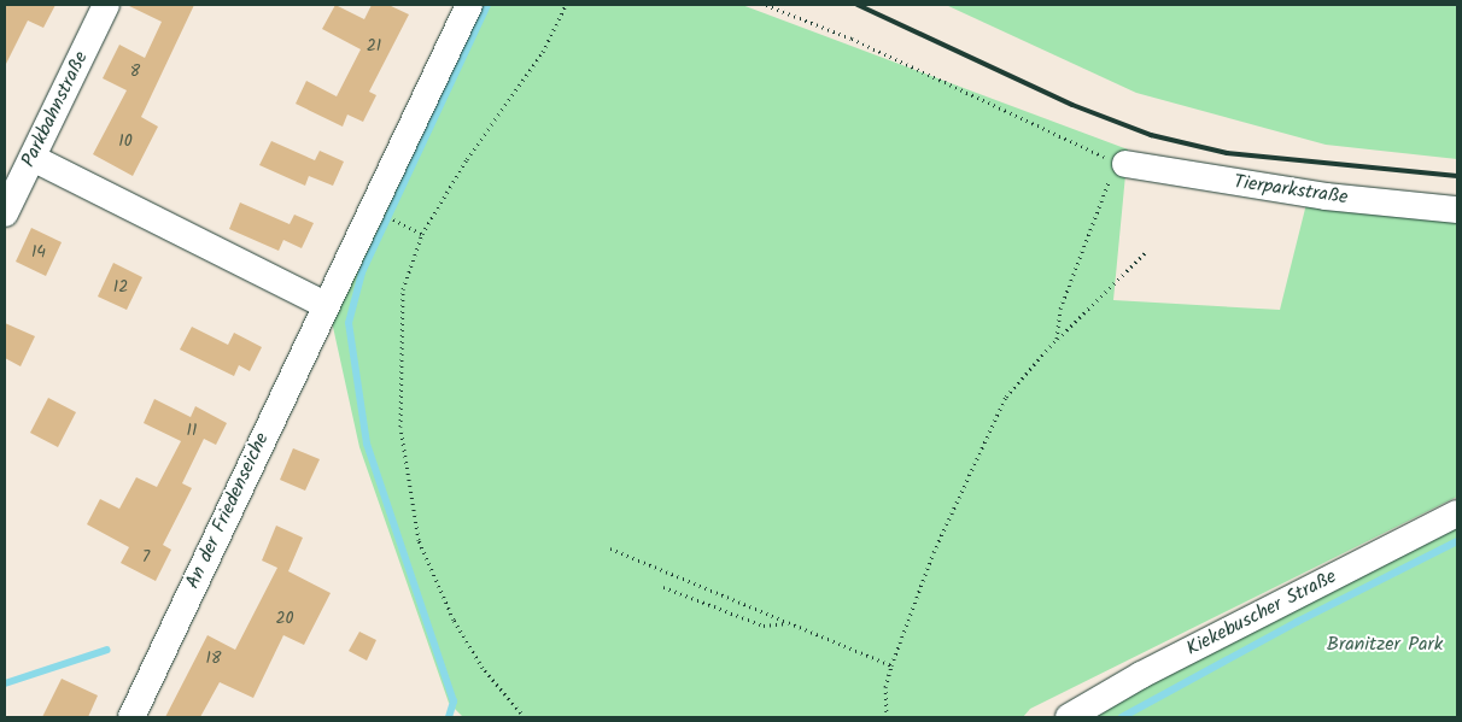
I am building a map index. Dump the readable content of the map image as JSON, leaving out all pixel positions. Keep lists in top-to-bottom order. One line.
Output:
{"streets":{"street":["Parkbahnstraße","Tierparkstraße","An der Friedenseiche","Kiekebuscher Straße"]},"parks":["Branitzer Park"],"house_numbers":["21","8","10","14","12","11","7","20","18"]}
